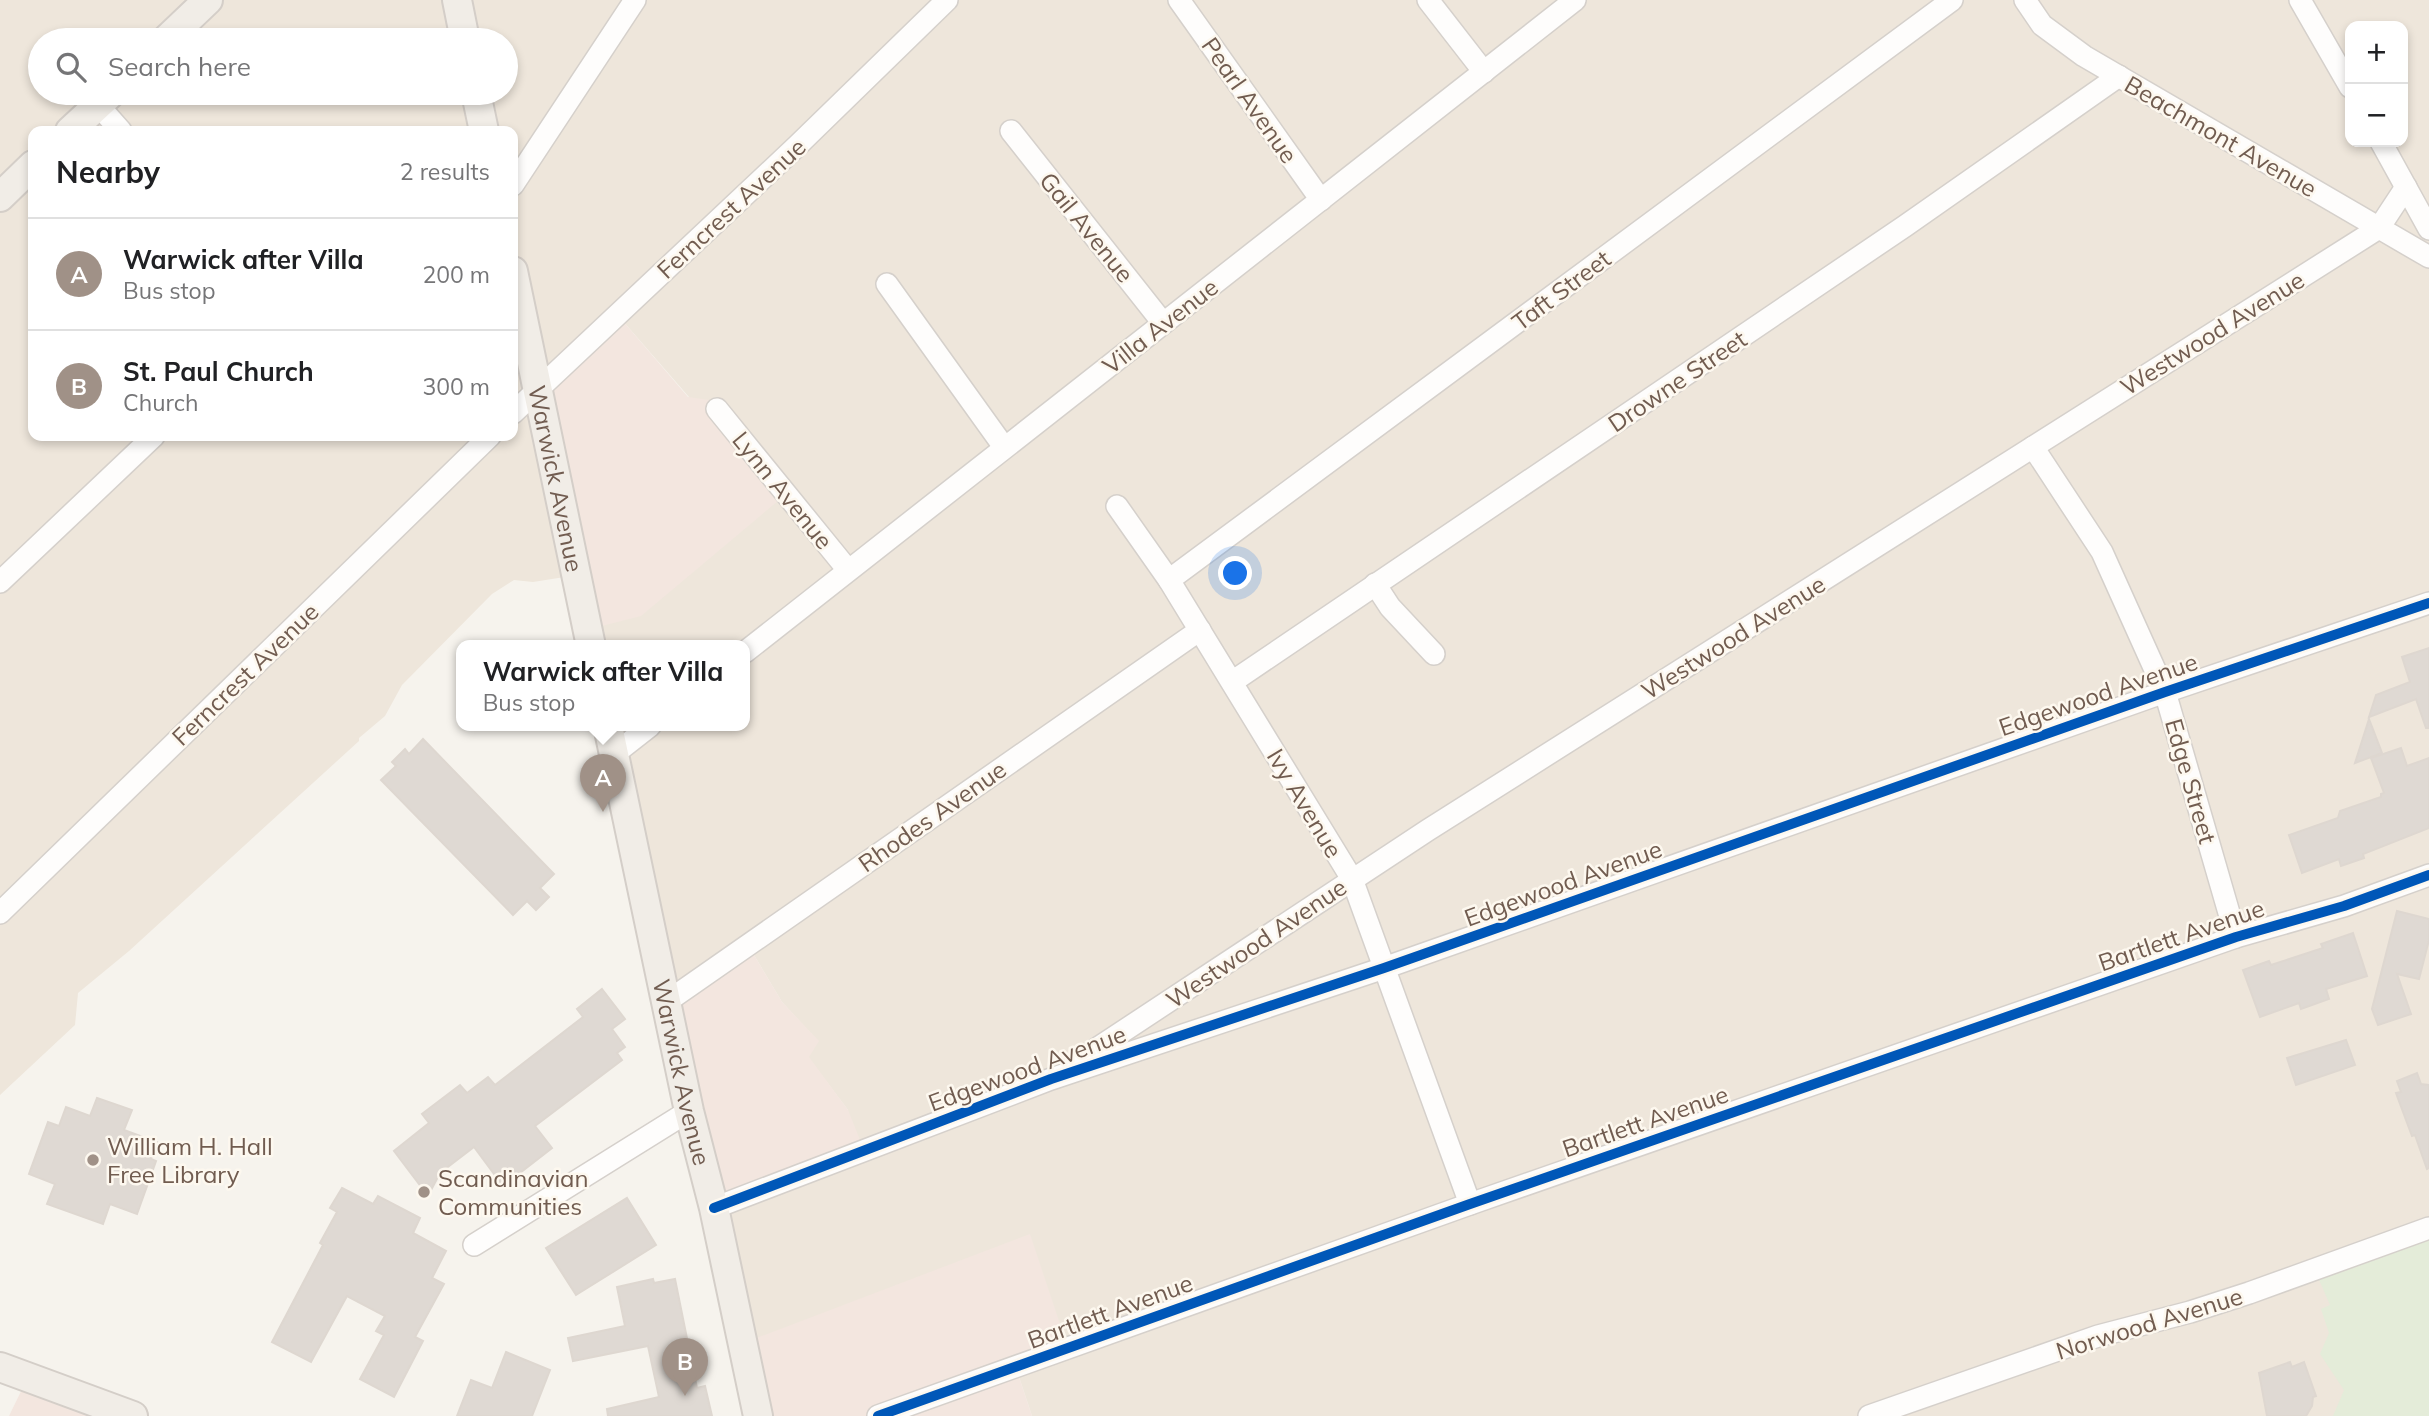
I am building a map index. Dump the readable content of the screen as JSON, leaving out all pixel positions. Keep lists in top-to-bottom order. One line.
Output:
{"streets":{"main road":["Warwick Avenue"],"street":["Pearl Avenue","Beachmont Avenue","Ferncrest Avenue","Gail Avenue","Taft Street","Villa Avenue","Westwood Avenue","Drowne Street","Lynn Avenue","Edgewood Avenue","Edge Street","Ivy Avenue","Rhodes Avenue","Bartlett Avenue","Norwood Avenue"]},"crossings":[["Pearl Avenue","Villa Avenue"],["Beachmont Avenue","Westwood Avenue"],["Beachmont Avenue","Drowne Street"],["Ferncrest Avenue","Warwick Avenue"],["Gail Avenue","Villa Avenue"],["Taft Street","Ivy Avenue"],["Villa Avenue","Lynn Avenue"],["Westwood Avenue","Edgewood Avenue"],["Westwood Avenue","Edge Street"],["Westwood Avenue","Ivy Avenue"],["Drowne Street","Ivy Avenue"],["Warwick Avenue","Edgewood Avenue"],["Warwick Avenue","Rhodes Avenue"],["Edgewood Avenue","Edge Street"],["Edgewood Avenue","Ivy Avenue"],["Edge Street","Bartlett Avenue"],["Ivy Avenue","Rhodes Avenue"],["Ivy Avenue","Bartlett Avenue"]],"places":["William H. Hall Free Library","Scandinavian Communities"],"page":{"map_buttons":["+","−"],"search":"Search here","heading":["Nearby","2 results"],"list":[{"mark":"A","name":"Warwick after Villa","note":"Bus stop","value":"200 m"},{"mark":"B","name":"St. Paul Church","note":"Church","value":"300 m"}],"popup":["Warwick after Villa","Bus stop"],"pins":["A","B"]}}
